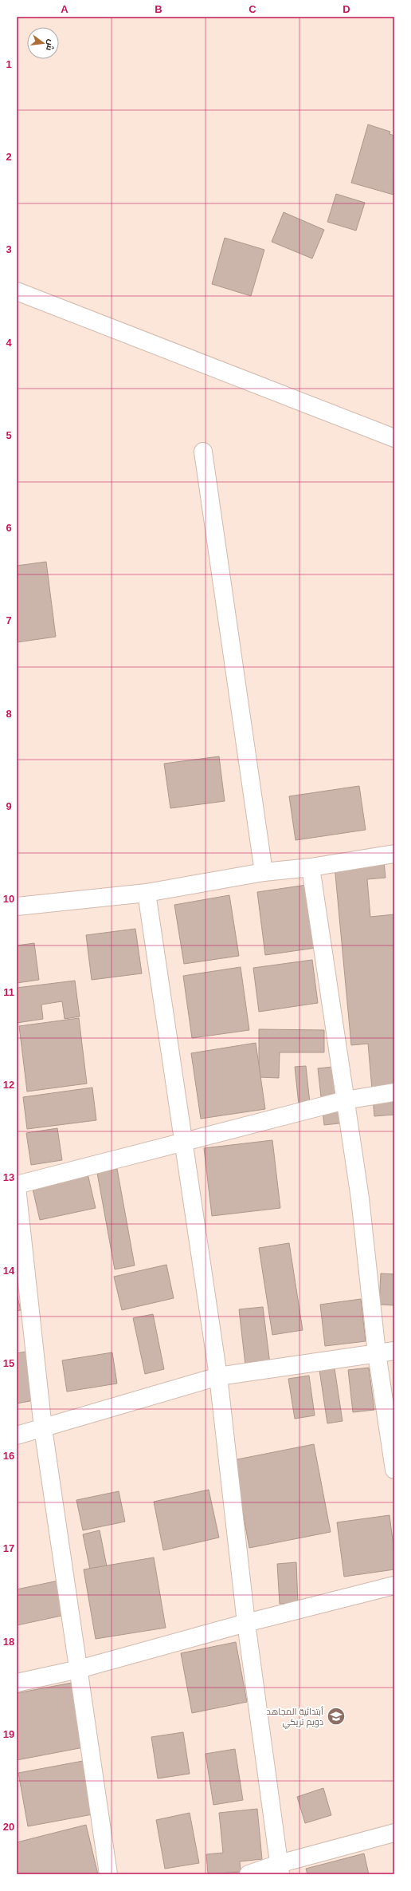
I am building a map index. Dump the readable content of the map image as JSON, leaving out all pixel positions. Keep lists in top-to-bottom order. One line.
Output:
{"places":{"school or university":["أبتدائية المجاهد دويم تريكي"]},"north":"right","grid":{"columns":["A","B","C","D"],"rows":["1","2","3","4","5","6","7","8","9","10","11","12","13","14","15","16","17","18","19","20"]}}
